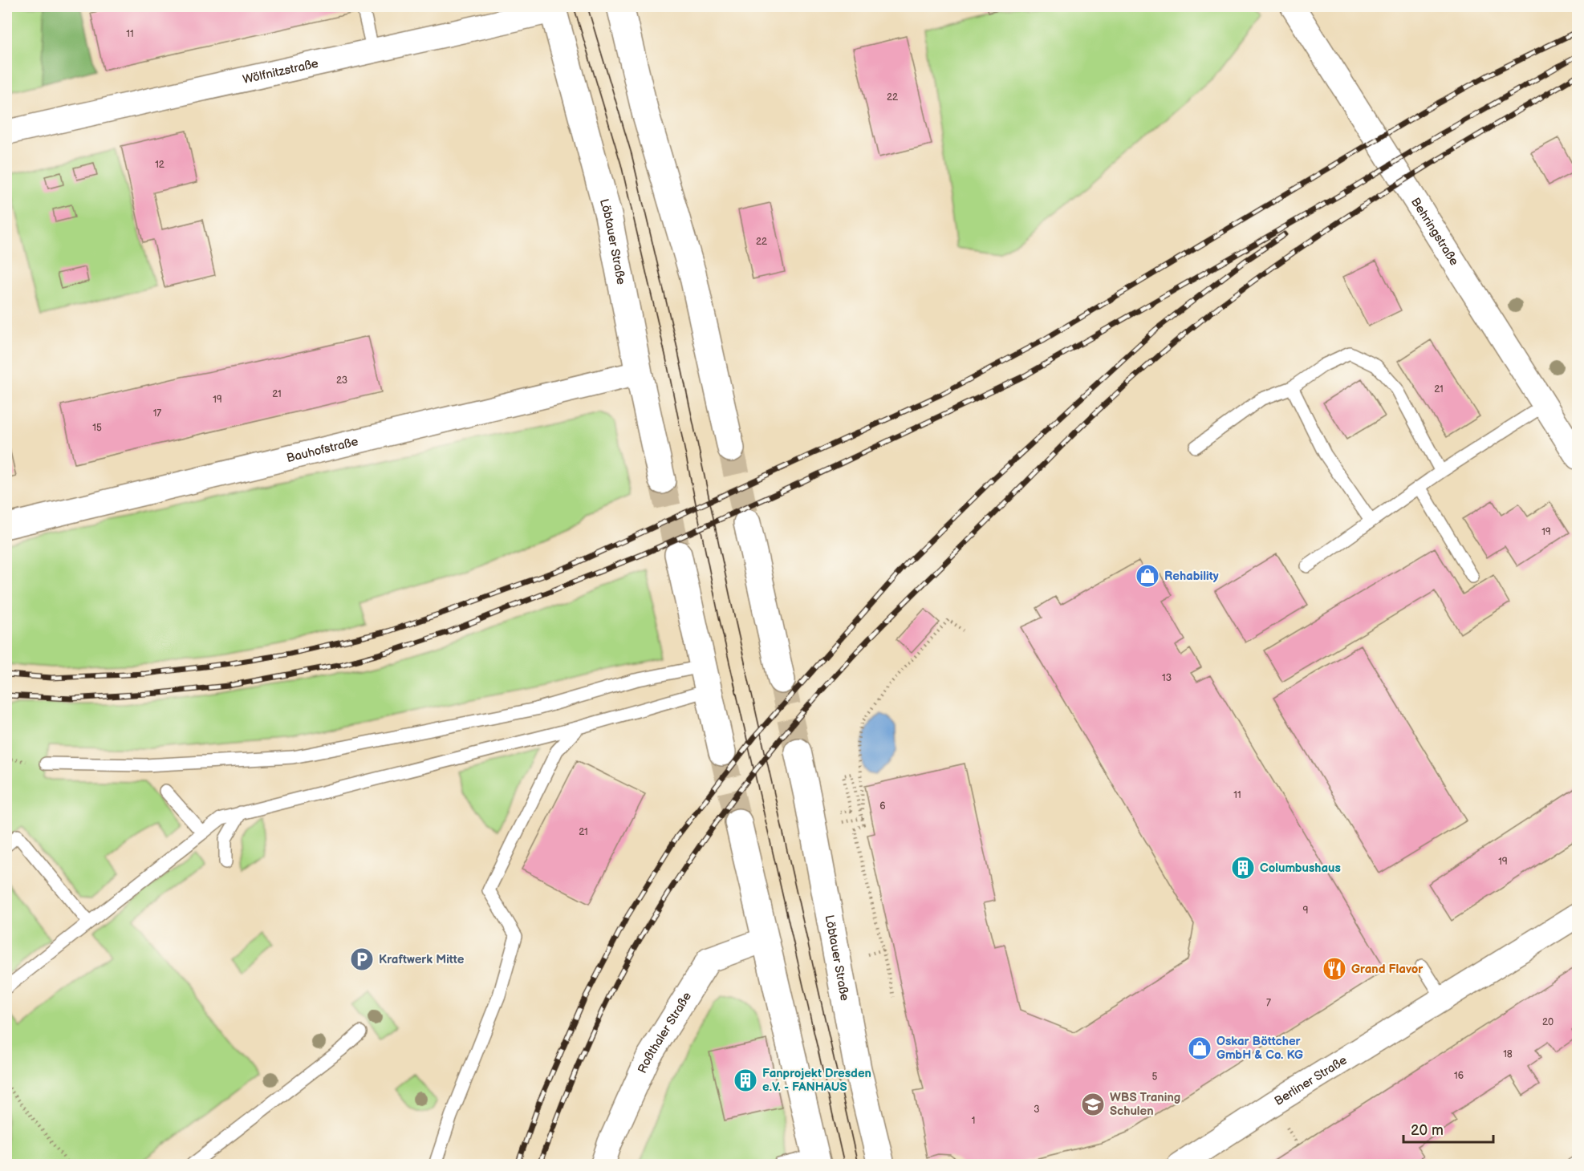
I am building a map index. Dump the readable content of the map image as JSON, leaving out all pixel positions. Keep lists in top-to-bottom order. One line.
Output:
{"streets":{"main road":["Löbtauer Straße"],"street":["Wölfnitzstraße","Behringstraße","Bauhofstraße","Roßthaler Straße","Berliner Straße"]},"crossings":[["Wölfnitzstraße","Löbtauer Straße"],["Löbtauer Straße","Bauhofstraße"]],"places":{"shop":["Rehability","Oskar Böttcher GmbH & Co. KG"],"building":["Columbushaus","Fanprojekt Dresden e.V. - FANHAUS"],"parking":["Kraftwerk Mitte"],"restaurant":["Grand Flavor"],"school or university":["WBS Traning Schulen"]},"house_numbers":["11","22","12","22","23","21","21","19","17","15","19","13","11","6","21","19","9","7","20","18","16","5","3","1"],"scale_bar":"20 m"}
